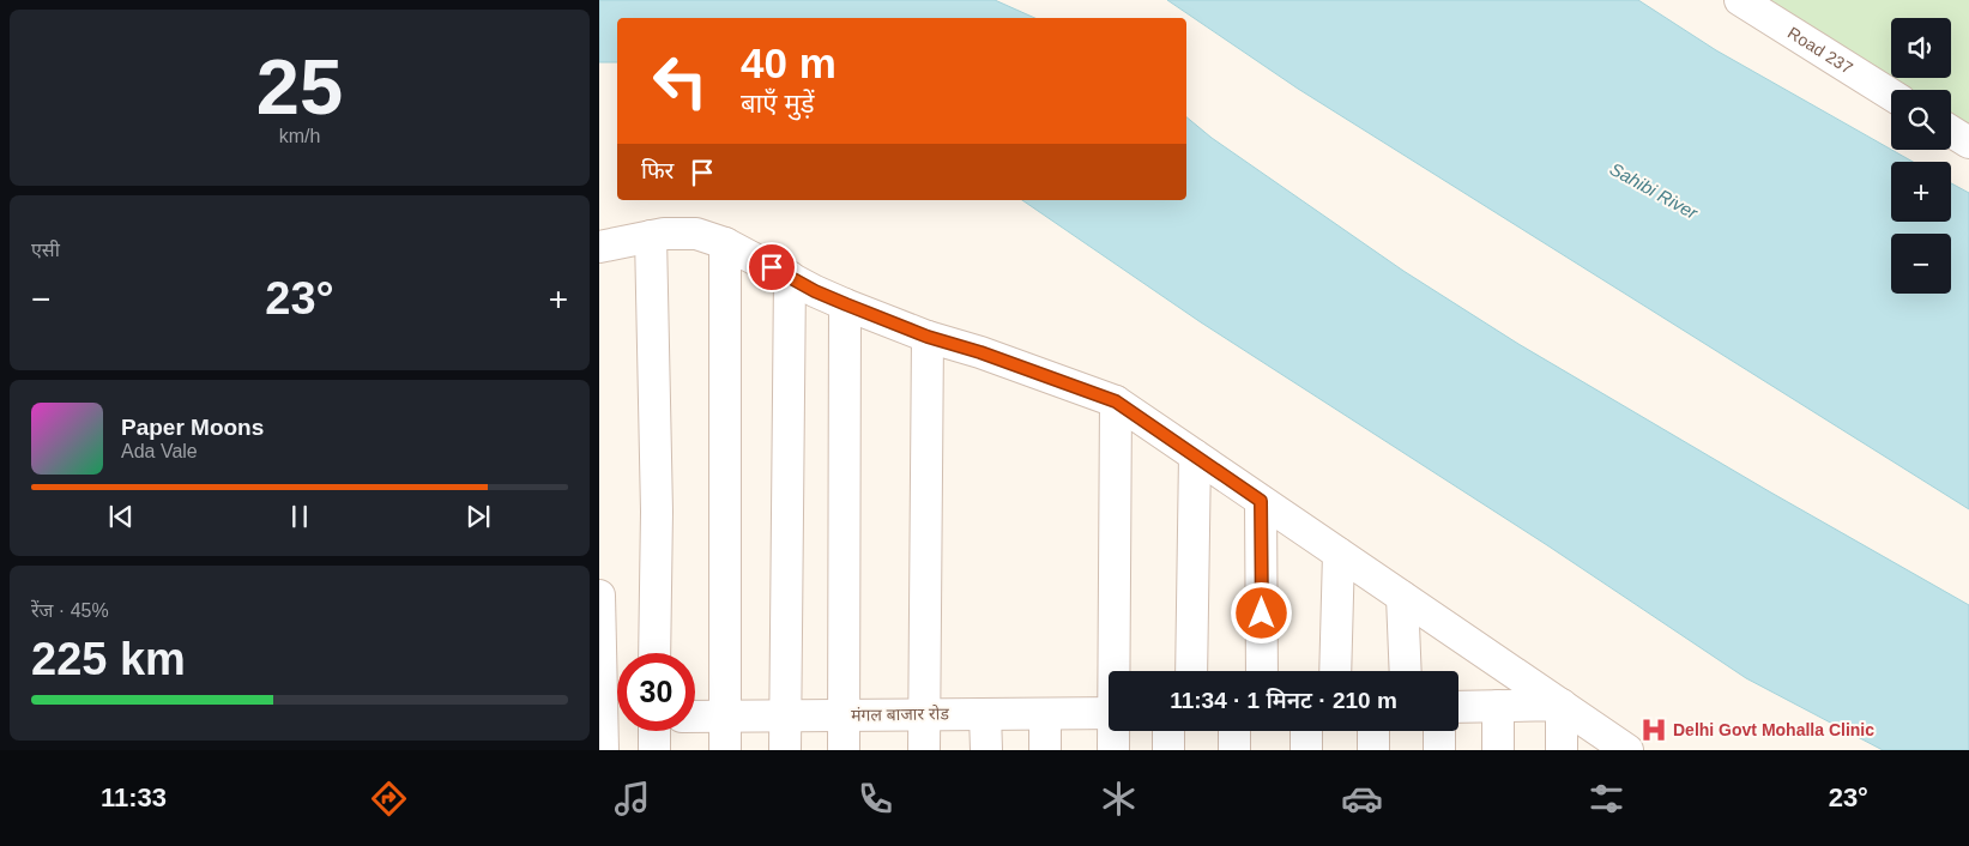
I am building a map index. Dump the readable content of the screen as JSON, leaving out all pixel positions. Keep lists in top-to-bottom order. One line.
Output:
{"streets":{"street":["Road 237","मंगल बाजार रोड"]},"water":["Sahibi River"],"places":{"hospital":["Delhi Govt Mohalla Clinic"]},"page":{"tile":[["25","km/h"],"एसी",["रेंज · 45%","225 km"]],"map_buttons":["+","−"],"turn":["40 m","बाएँ मुड़ें"],"then":"फिर","heat":["−","23°","+"],"song":["Paper Moons","Ada Vale"],"limit":"30","trip":"11:34 · 1 मिनट · 210 m","tabs":["11:33","23°"]}}
